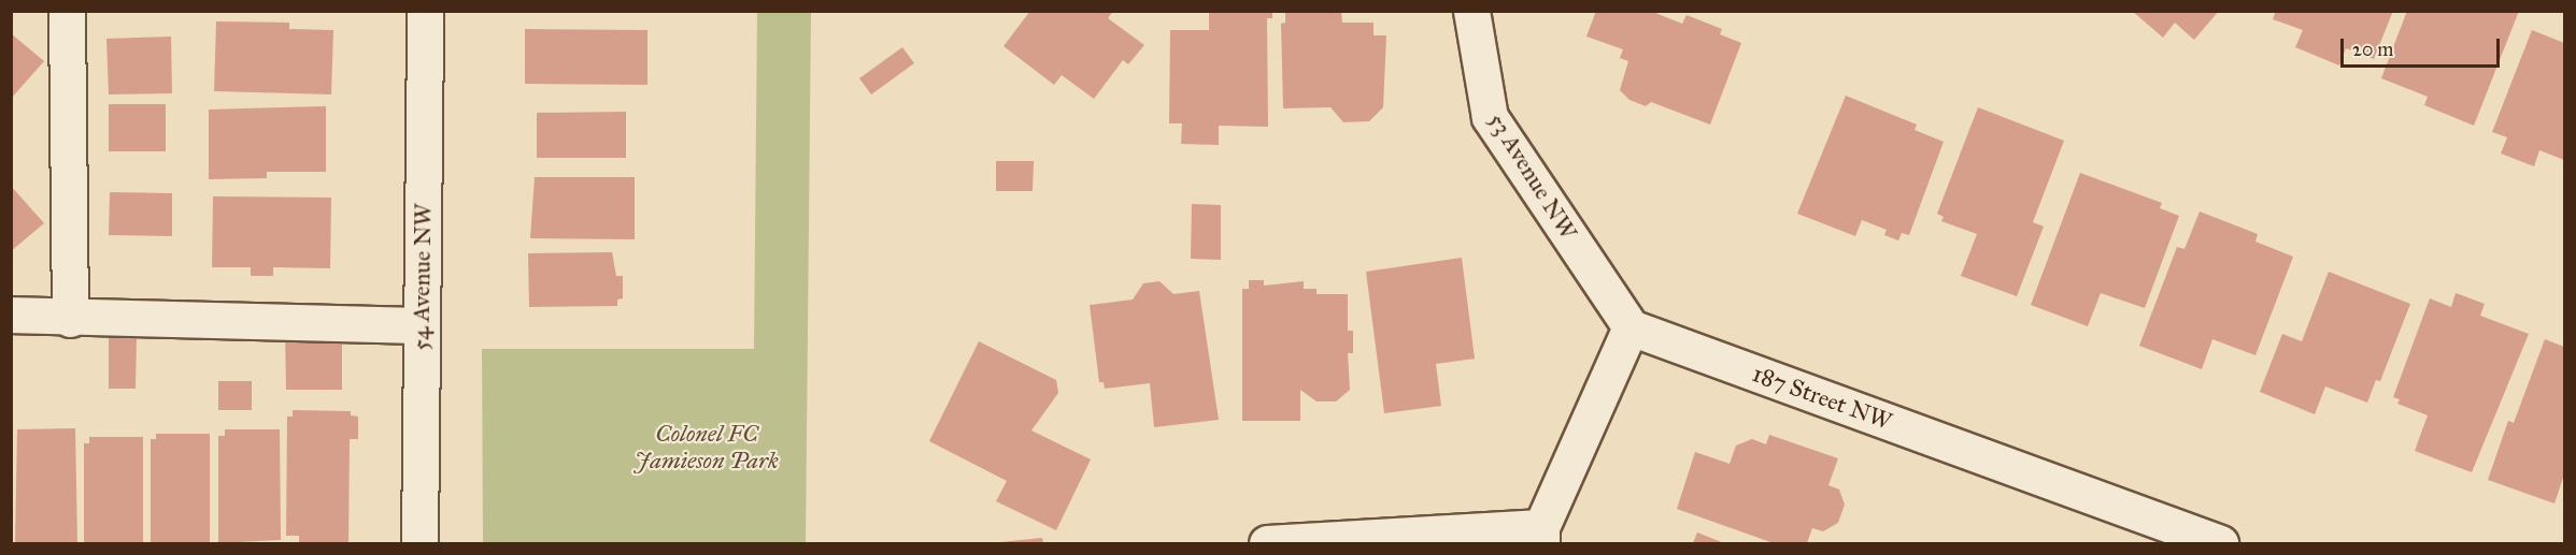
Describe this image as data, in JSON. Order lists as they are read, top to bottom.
{
  "streets": {
    "street": ["53 Avenue NW", "54 Avenue NW", "187 Street NW"]
  },
  "crossings": [
    ["53 Avenue NW", "187 Street NW"]
  ],
  "parks": ["Colonel FC Jamieson Park"],
  "scale_bar": "20 m"
}
